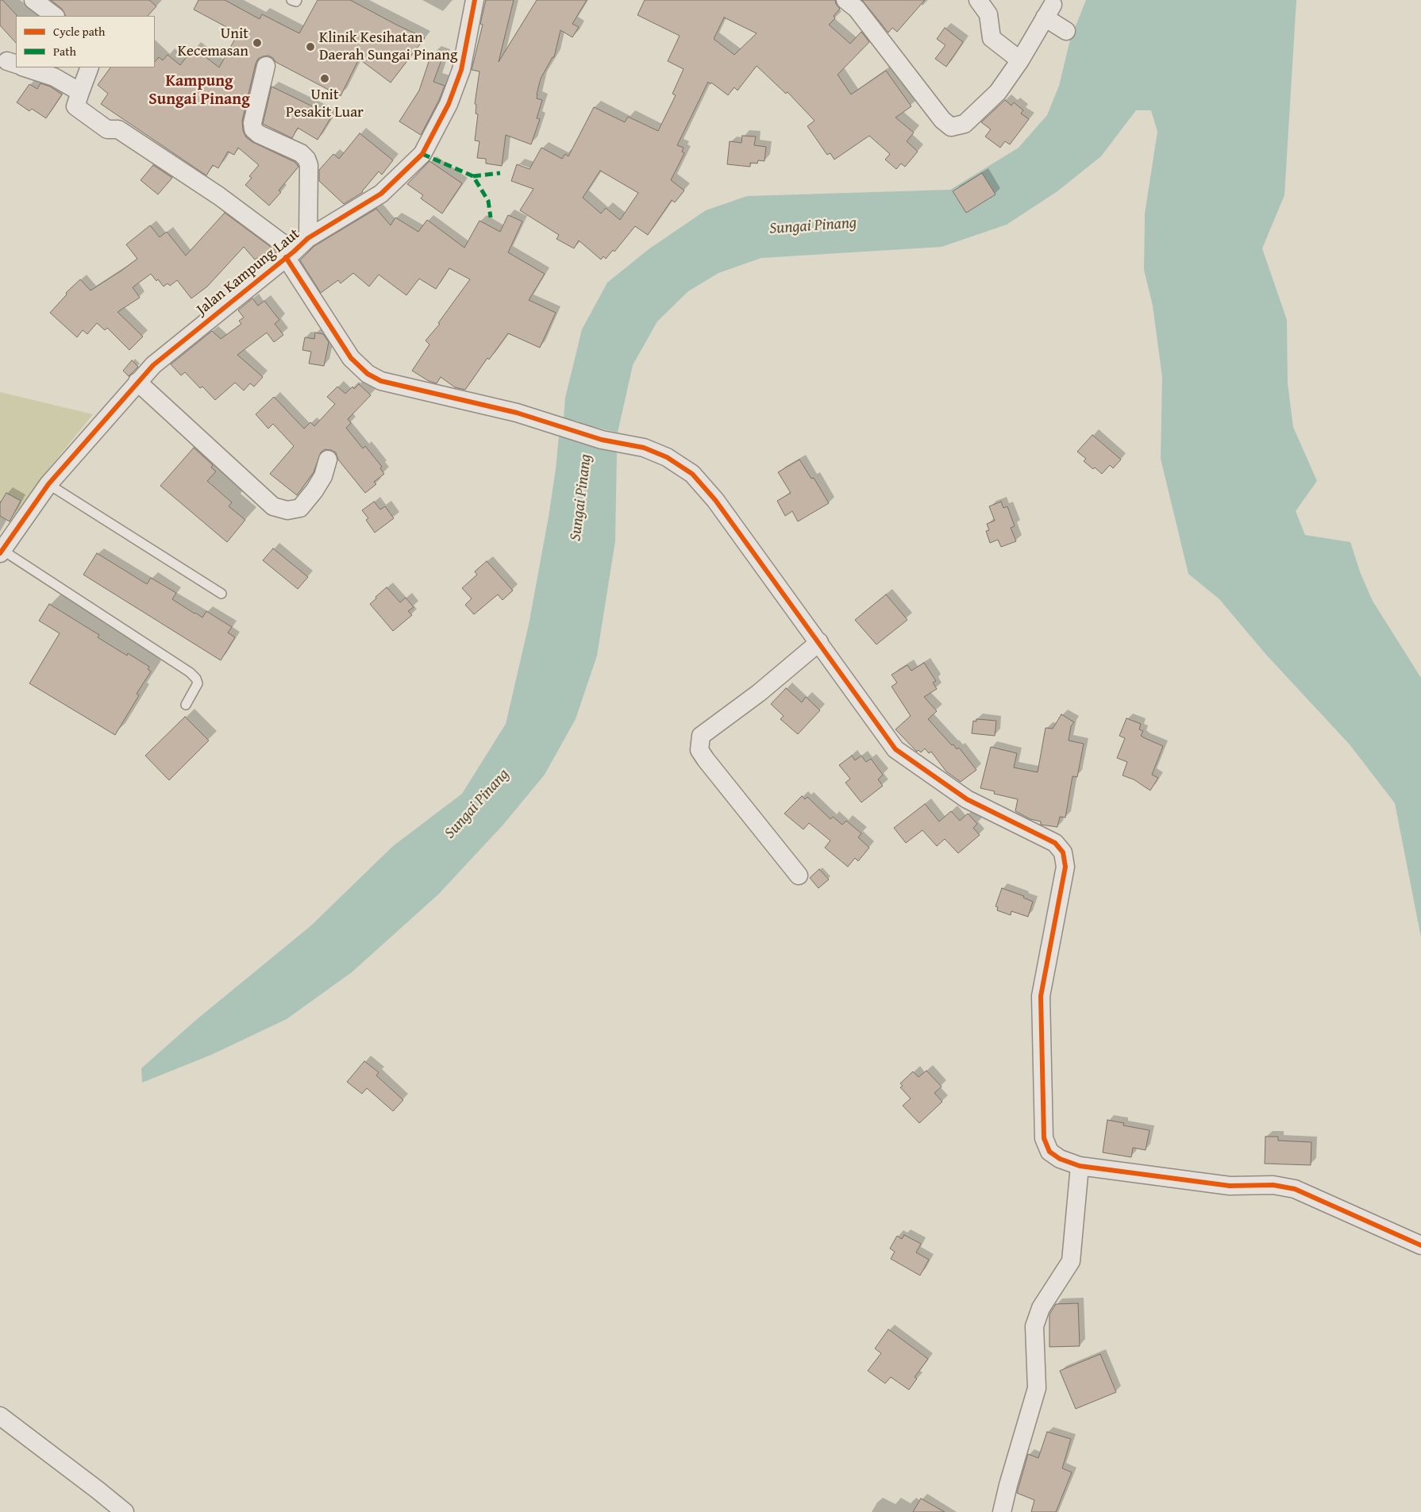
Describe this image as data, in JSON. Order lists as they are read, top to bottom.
{
  "streets": {
    "street": ["Jalan Kampung Laut"]
  },
  "districts": ["Kampung Sungai Pinang"],
  "water": ["Sungai Pinang"],
  "places": ["Unit Kecemasan", "Klinik Kesihatan Daerah Sungai Pinang", "Unit Pesakit Luar"],
  "legend": ["Cycle path", "Path"]
}
